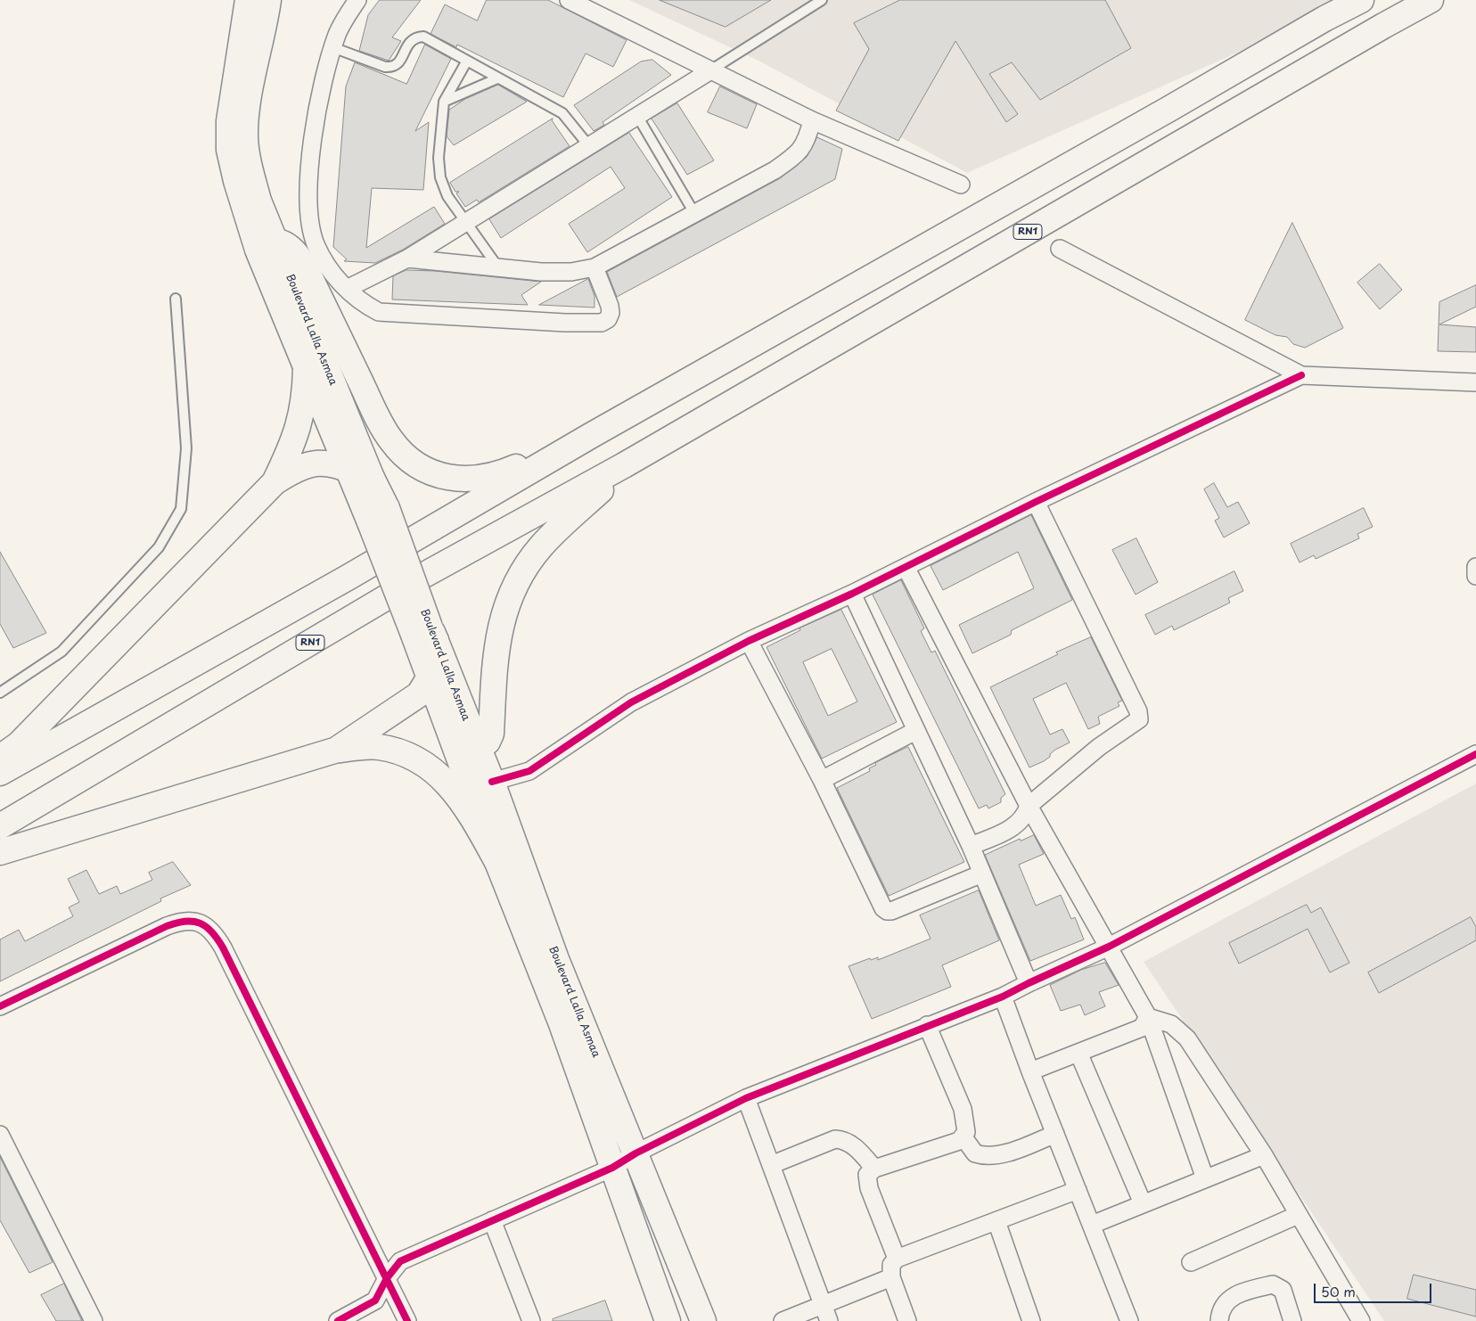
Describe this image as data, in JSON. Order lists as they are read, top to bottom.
{
  "streets": {
    "main road": ["RN1", "Boulevard Lalla Asmaa"]
  },
  "scale_bar": "50 m"
}
